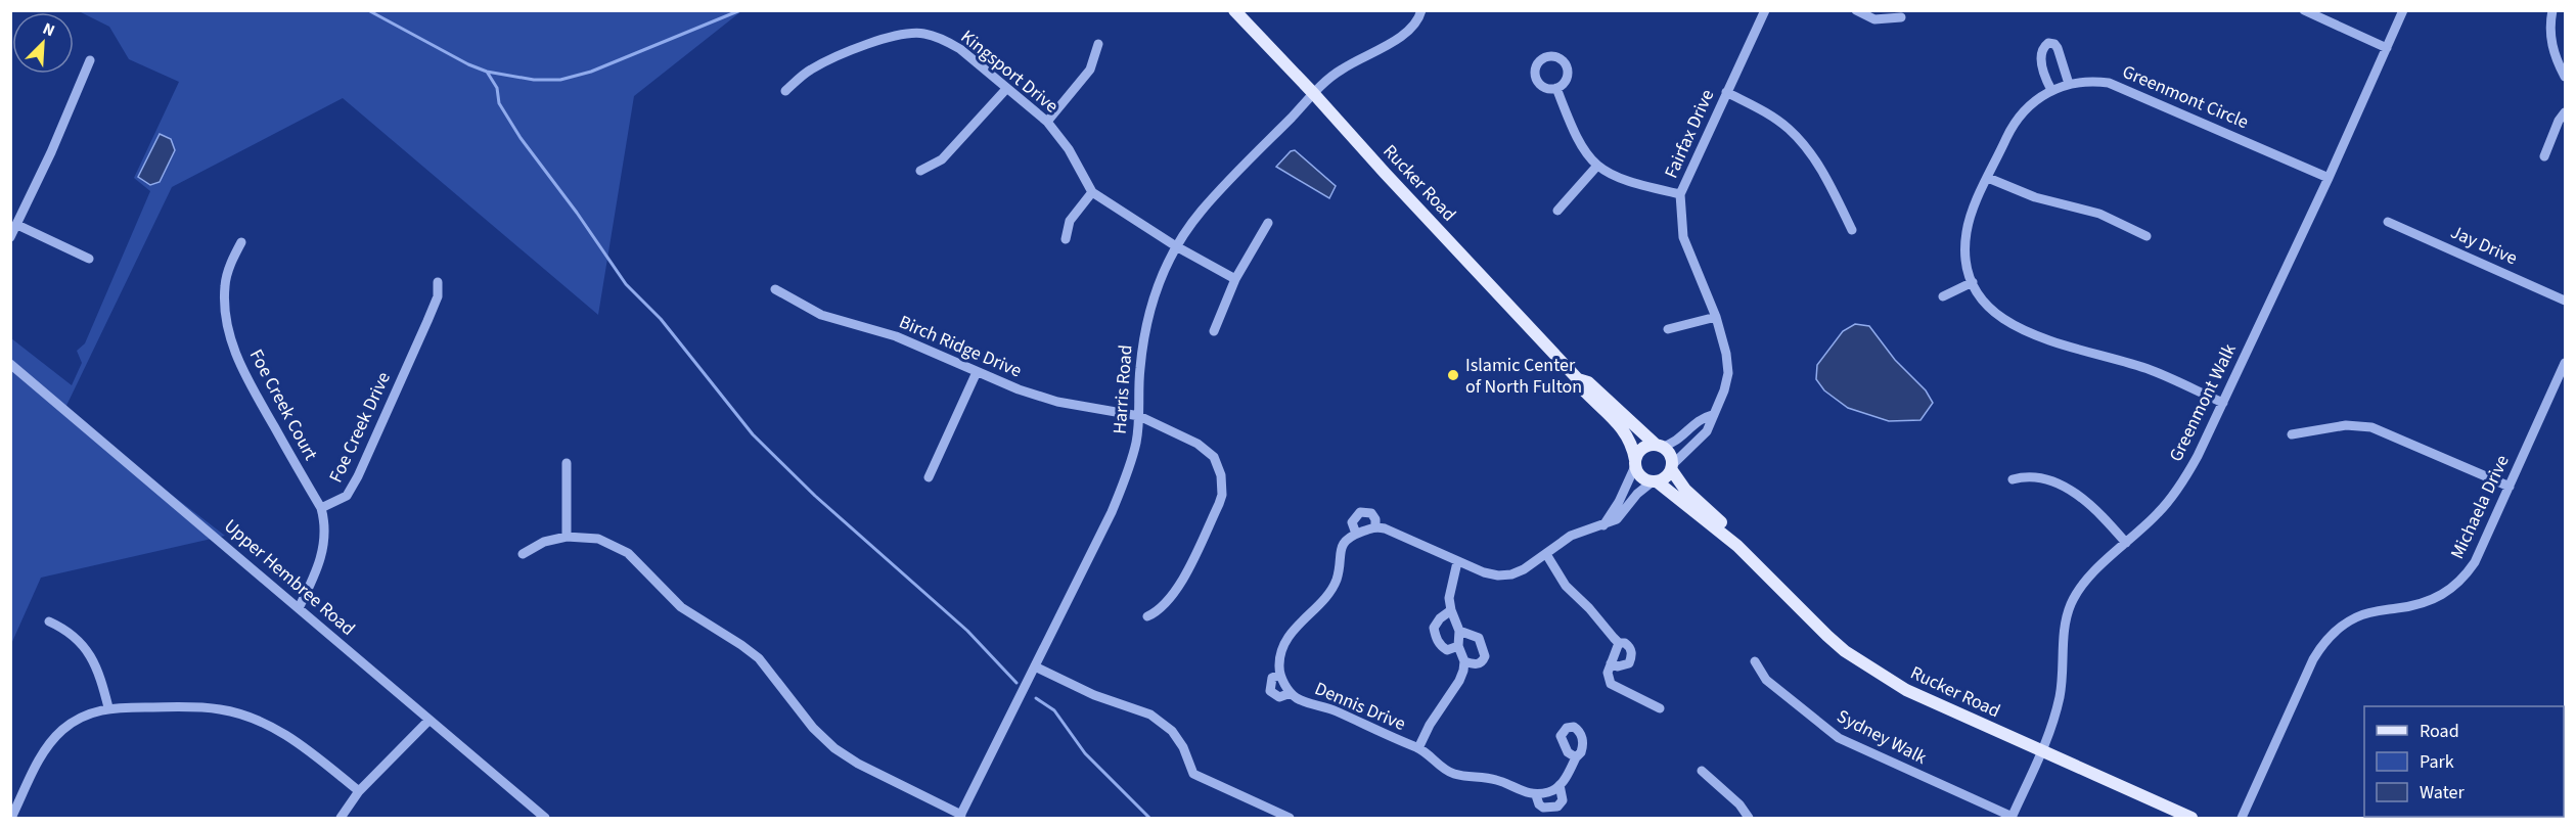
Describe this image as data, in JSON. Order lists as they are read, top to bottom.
{
  "streets": {
    "main road": ["Rucker Road"],
    "street": [
      "Kingsport Drive",
      "Greenmont Circle",
      "Fairfax Drive",
      "Jay Drive",
      "Birch Ridge Drive",
      "Harris Road",
      "Greenmont Walk",
      "Foe Creek Court",
      "Foe Creek Drive",
      "Michaela Drive",
      "Upper Hembree Road",
      "Dennis Drive",
      "Sydney Walk"
    ]
  },
  "crossings": [
    ["Kingsport Drive", "Harris Road"],
    ["Greenmont Circle", "Greenmont Walk"],
    ["Fairfax Drive", "Rucker Road"],
    ["Rucker Road", "Harris Road"],
    ["Rucker Road", "Greenmont Walk"],
    ["Birch Ridge Drive", "Harris Road"],
    ["Greenmont Walk", "Sydney Walk"],
    ["Foe Creek Court", "Foe Creek Drive"]
  ],
  "places": ["Islamic Center of North Fulton"],
  "legend": ["Road", "Park", "Water"],
  "north": "top right"
}
